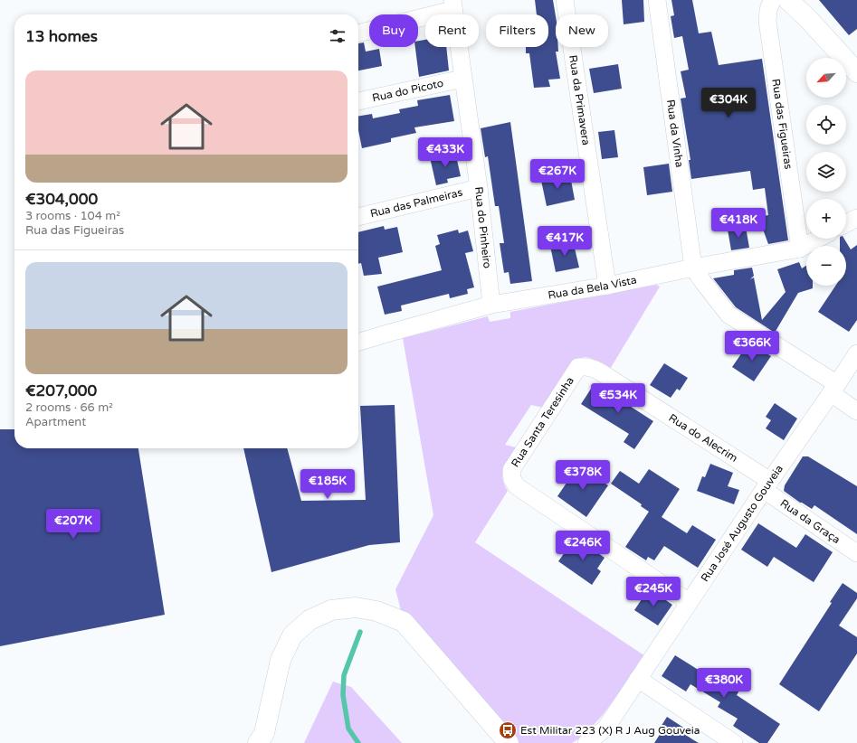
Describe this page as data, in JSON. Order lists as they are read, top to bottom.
{
  "streets": {
    "street": [
      "Rua do Picoto",
      "Rua da Primavera",
      "Rua das Figueiras",
      "Rua da Vinha",
      "Rua das Palmeiras",
      "Rua do Pinheiro",
      "Rua da Bela Vista",
      "Rua Santa Teresinha",
      "Rua do Alecrim",
      "Rua da Graça",
      "Rua José Augusto Gouveia"
    ]
  },
  "crossings": [
    ["Rua do Picoto", "Rua do Pinheiro"],
    ["Rua da Primavera", "Rua da Bela Vista"],
    ["Rua das Figueiras", "Rua da Bela Vista"],
    ["Rua da Vinha", "Rua da Bela Vista"],
    ["Rua das Palmeiras", "Rua do Pinheiro"],
    ["Rua do Pinheiro", "Rua da Bela Vista"],
    ["Rua Santa Teresinha", "Rua do Alecrim"],
    ["Rua Santa Teresinha", "Rua José Augusto Gouveia"],
    ["Rua do Alecrim", "Rua da Graça"],
    ["Rua do Alecrim", "Rua José Augusto Gouveia"],
    ["Rua da Graça", "Rua José Augusto Gouveia"]
  ],
  "places": {
    "bus stop": ["Est Militar 223 (X) R J Aug Gouveia"]
  },
  "north": "bottom left",
  "page": {
    "chip": [
      "Buy",
      "Rent",
      "Filters",
      "New"
    ],
    "heading": "13 homes",
    "map_buttons": ["+", "−"],
    "list": [
      {
        "name": "€304,000",
        "note": "3 rooms · 104 m² · Rua das Figueiras"
      },
      {
        "name": "€207,000",
        "note": "2 rooms · 66 m² · Apartment"
      }
    ],
    "price": [
      "€304K",
      "€433K",
      "€267K",
      "€418K",
      "€417K",
      "€366K",
      "€534K",
      "€378K",
      "€185K",
      "€207K",
      "€246K",
      "€245K",
      "€380K"
    ]
  }
}
